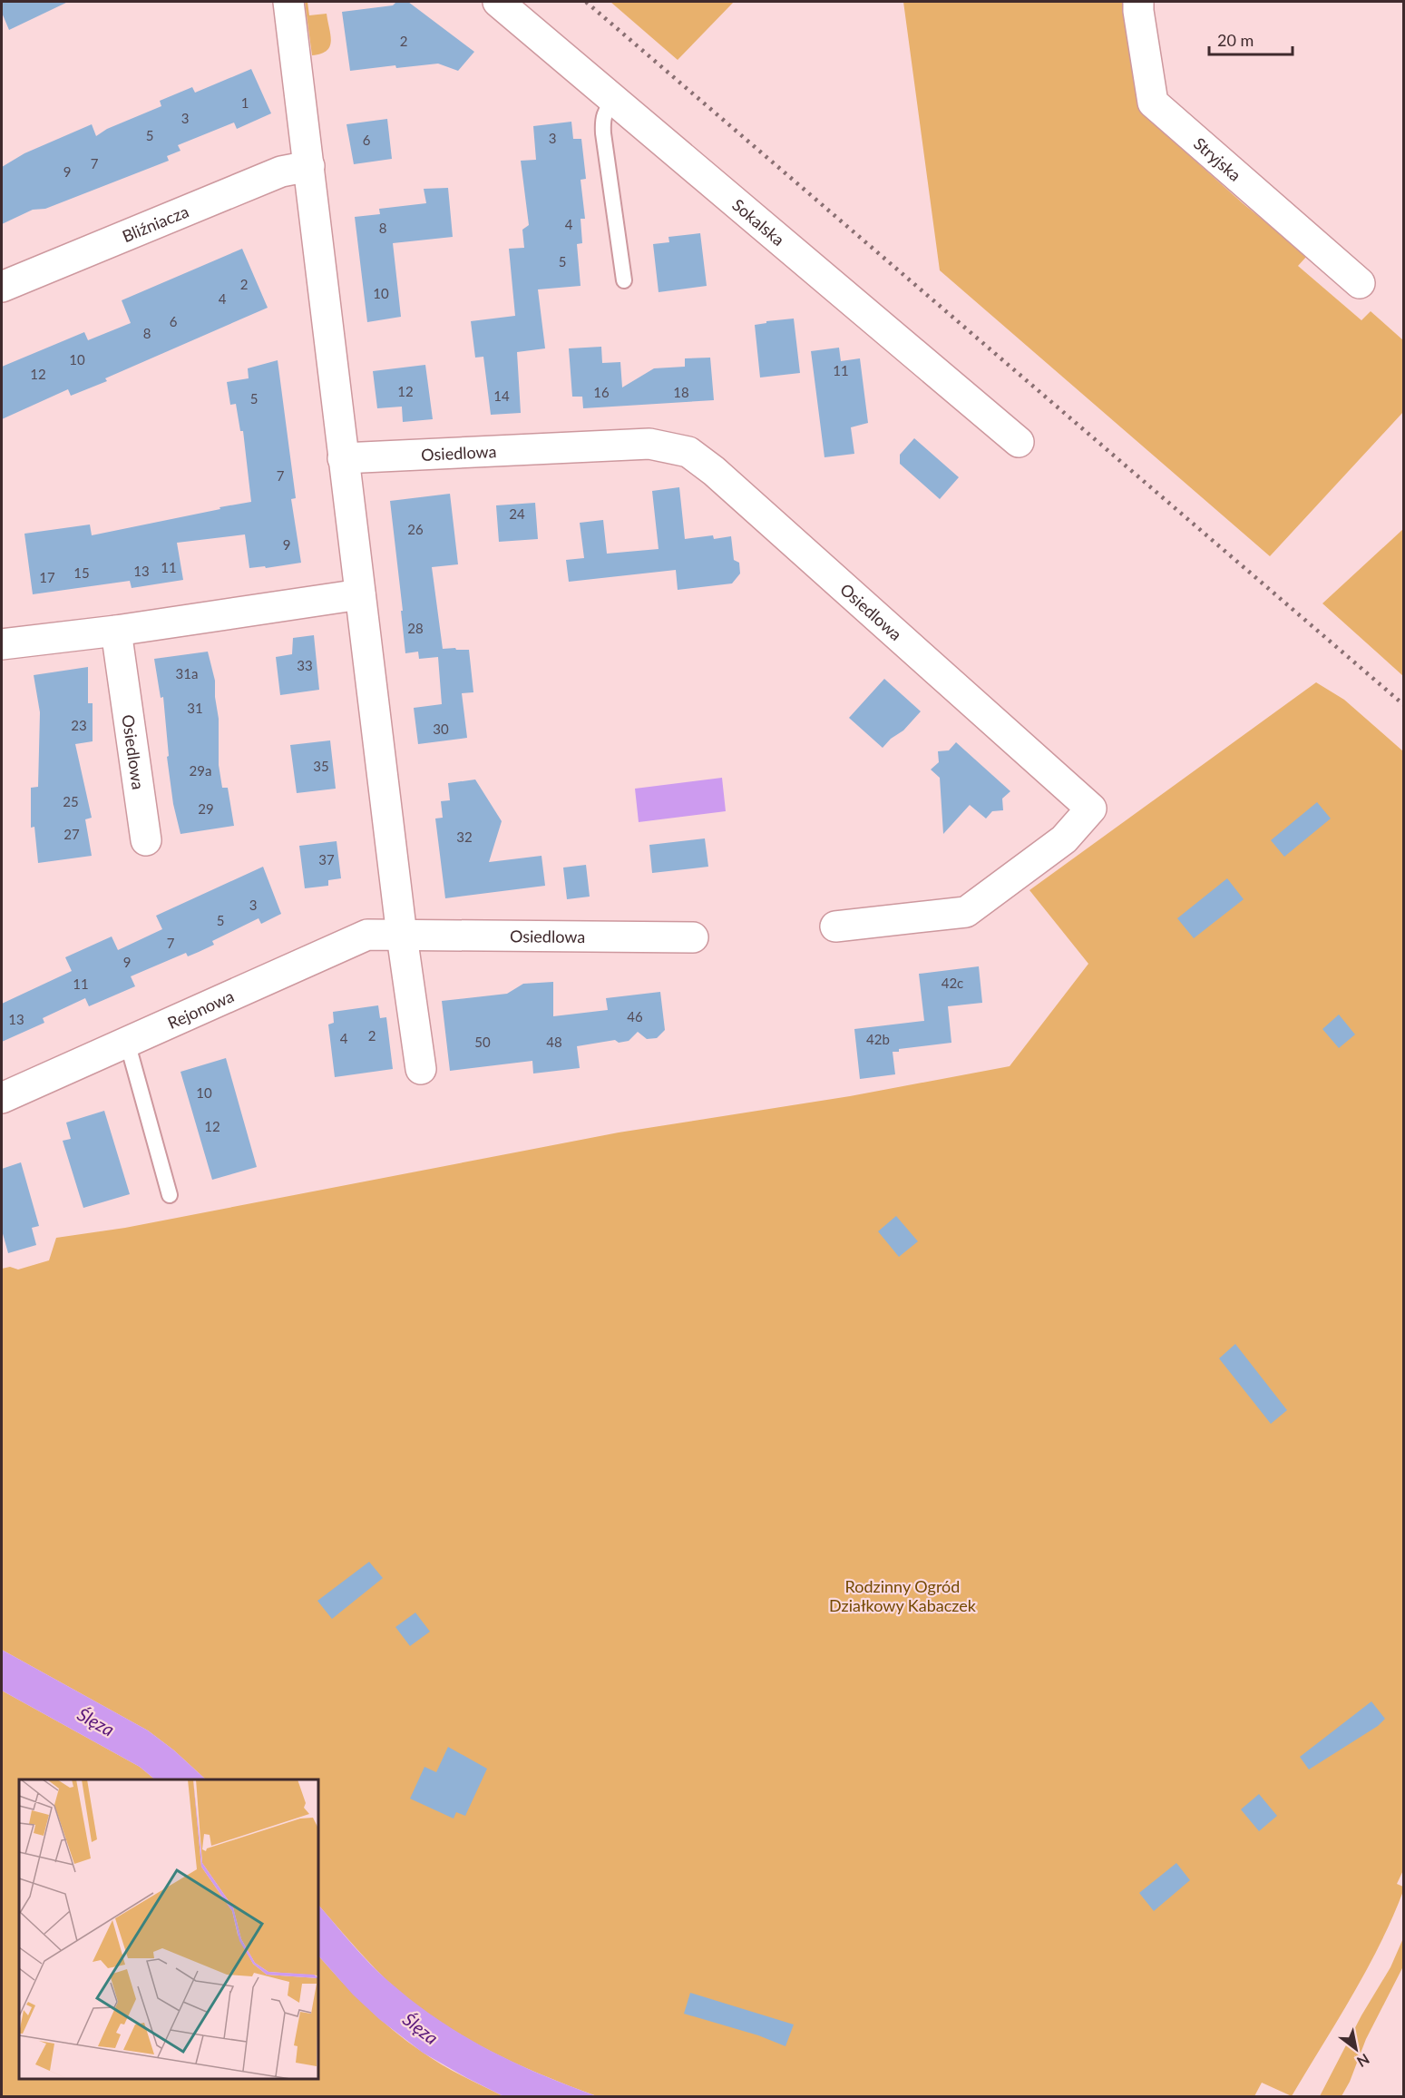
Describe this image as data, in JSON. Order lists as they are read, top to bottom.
{
  "streets": {
    "street": [
      "Stryjska",
      "Sokalska",
      "Bliźniacza",
      "Osiedlowa",
      "Rejonowa"
    ]
  },
  "crossings": [
    ["Osiedlowa", "Rejonowa"]
  ],
  "water": ["Ślęza"],
  "parks": ["Rodzinny Ogród Działkowy Kabaczek"],
  "house_numbers": [
    "2",
    "1",
    "3",
    "5",
    "3",
    "6",
    "7",
    "9",
    "4",
    "8",
    "5",
    "2",
    "10",
    "4",
    "6",
    "8",
    "10",
    "11",
    "12",
    "12",
    "16",
    "18",
    "14",
    "5",
    "7",
    "24",
    "26",
    "9",
    "11",
    "13",
    "15",
    "17",
    "28",
    "33",
    "31a",
    "31",
    "23",
    "30",
    "35",
    "29a",
    "25",
    "29",
    "27",
    "32",
    "37",
    "3",
    "5",
    "7",
    "9",
    "42c",
    "11",
    "46",
    "13",
    "2",
    "4",
    "42b",
    "50",
    "48",
    "10",
    "12"
  ],
  "scale_bar": "20 m",
  "north": "bottom right"
}
